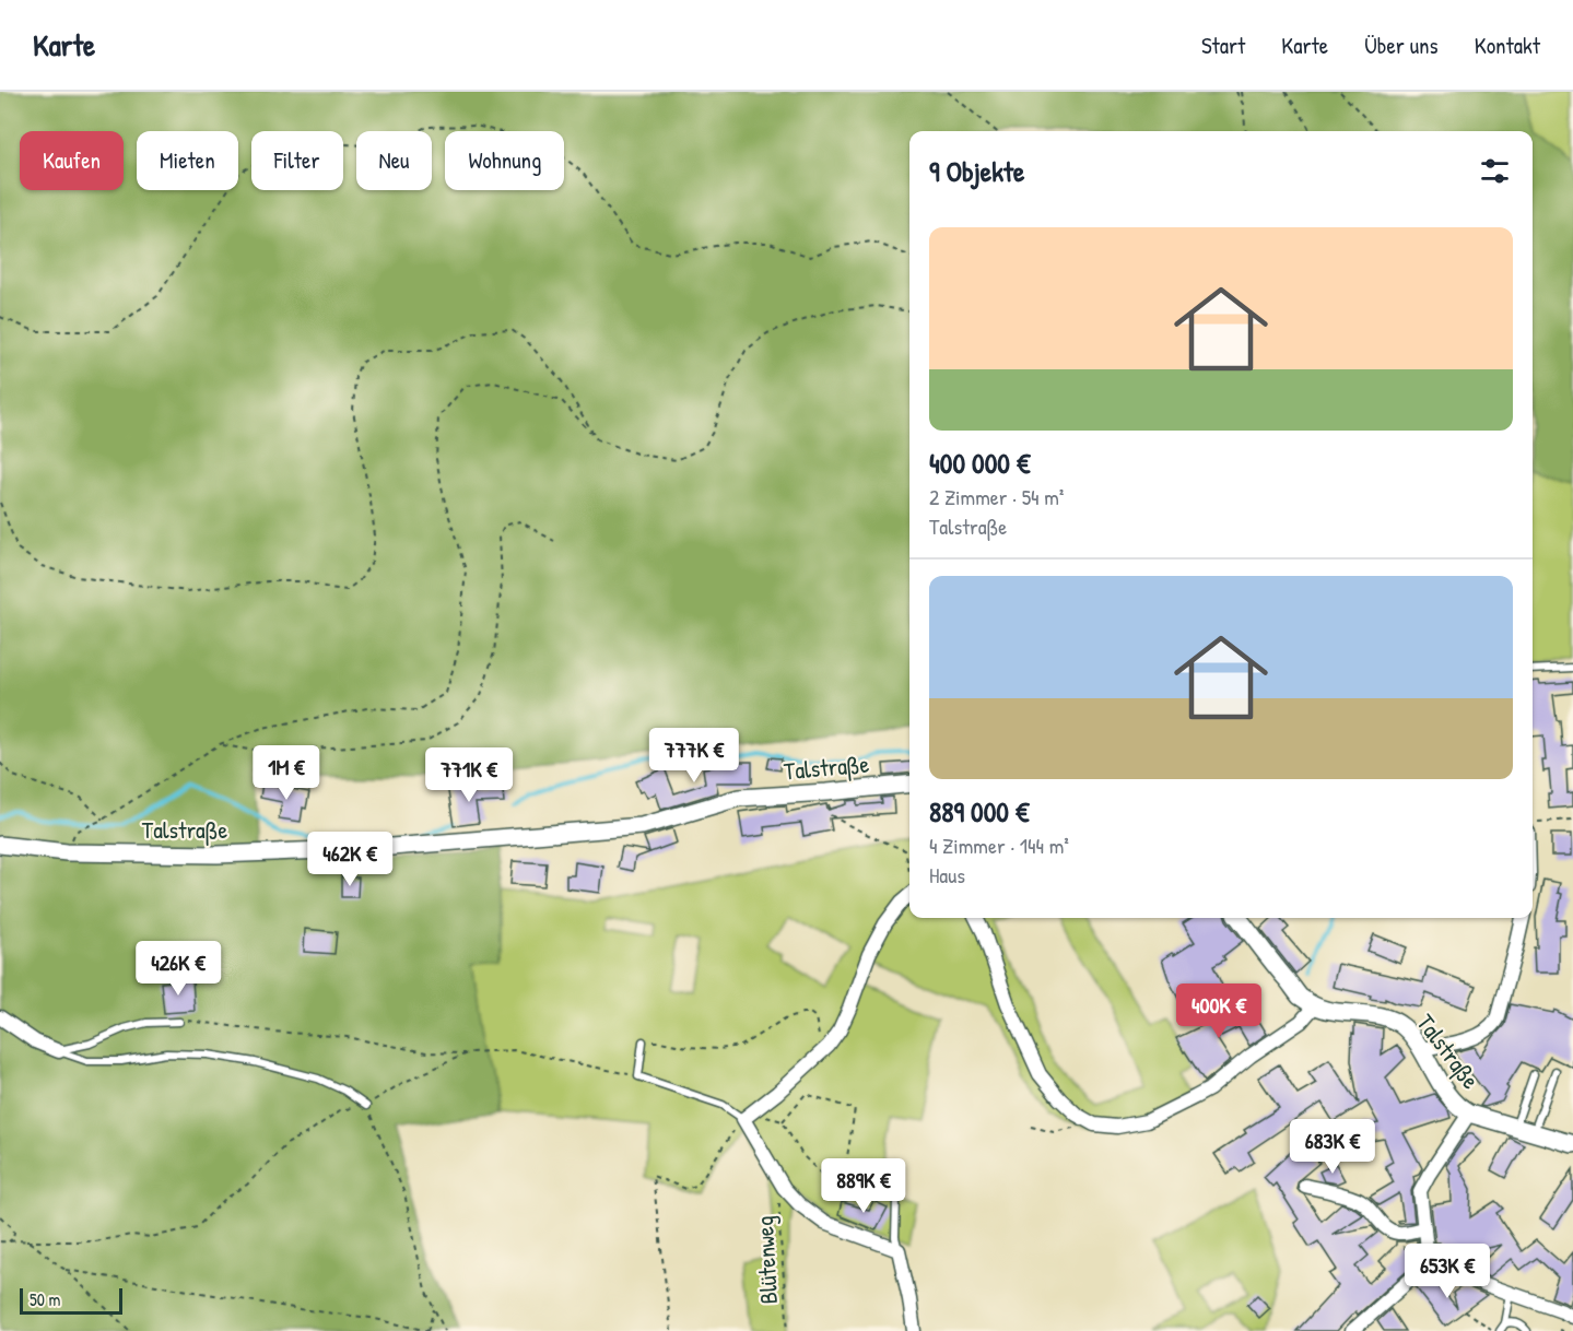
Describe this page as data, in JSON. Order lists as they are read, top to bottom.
{
  "streets": {
    "street": ["Talstraße"],
    "path": ["Blütenweg"]
  },
  "scale_bar": "50 m",
  "page": {
    "header": "Karte",
    "nav": [
      "Start",
      "Karte",
      "Über uns",
      "Kontakt"
    ],
    "chip": [
      "Kaufen",
      "Mieten",
      "Filter",
      "Neu",
      "Wohnung"
    ],
    "heading": "9 Objekte",
    "list": [
      {
        "name": "400 000 €",
        "note": "2 Zimmer · 54 m² · Talstraße"
      },
      {
        "name": "889 000 €",
        "note": "4 Zimmer · 144 m² · Haus"
      }
    ],
    "price": [
      "777K €",
      "1M €",
      "771K €",
      "462K €",
      "426K €",
      "400K €",
      "683K €",
      "889K €",
      "653K €"
    ],
    "scale": "50 m"
  }
}
